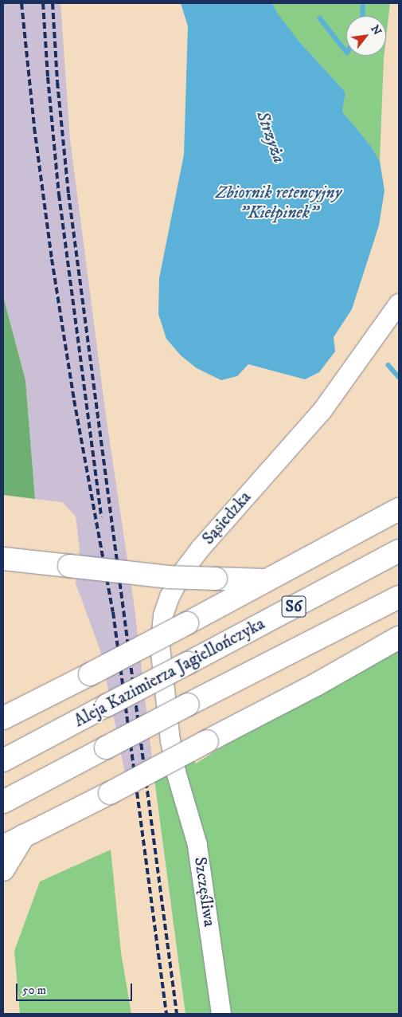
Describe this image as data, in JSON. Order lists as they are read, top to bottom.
{
  "streets": {
    "highway": ["S6", "Aleja Kazimierza Jagiellończyka"],
    "street": ["Sąsiedzka", "Szczęśliwa"]
  },
  "crossings": [
    ["Sąsiedzka", "Szczęśliwa"]
  ],
  "water": ["Strzyża", "Zbiornik retencyjny \"Kiełpinek\""],
  "scale_bar": "50 m",
  "north": "top right"
}
